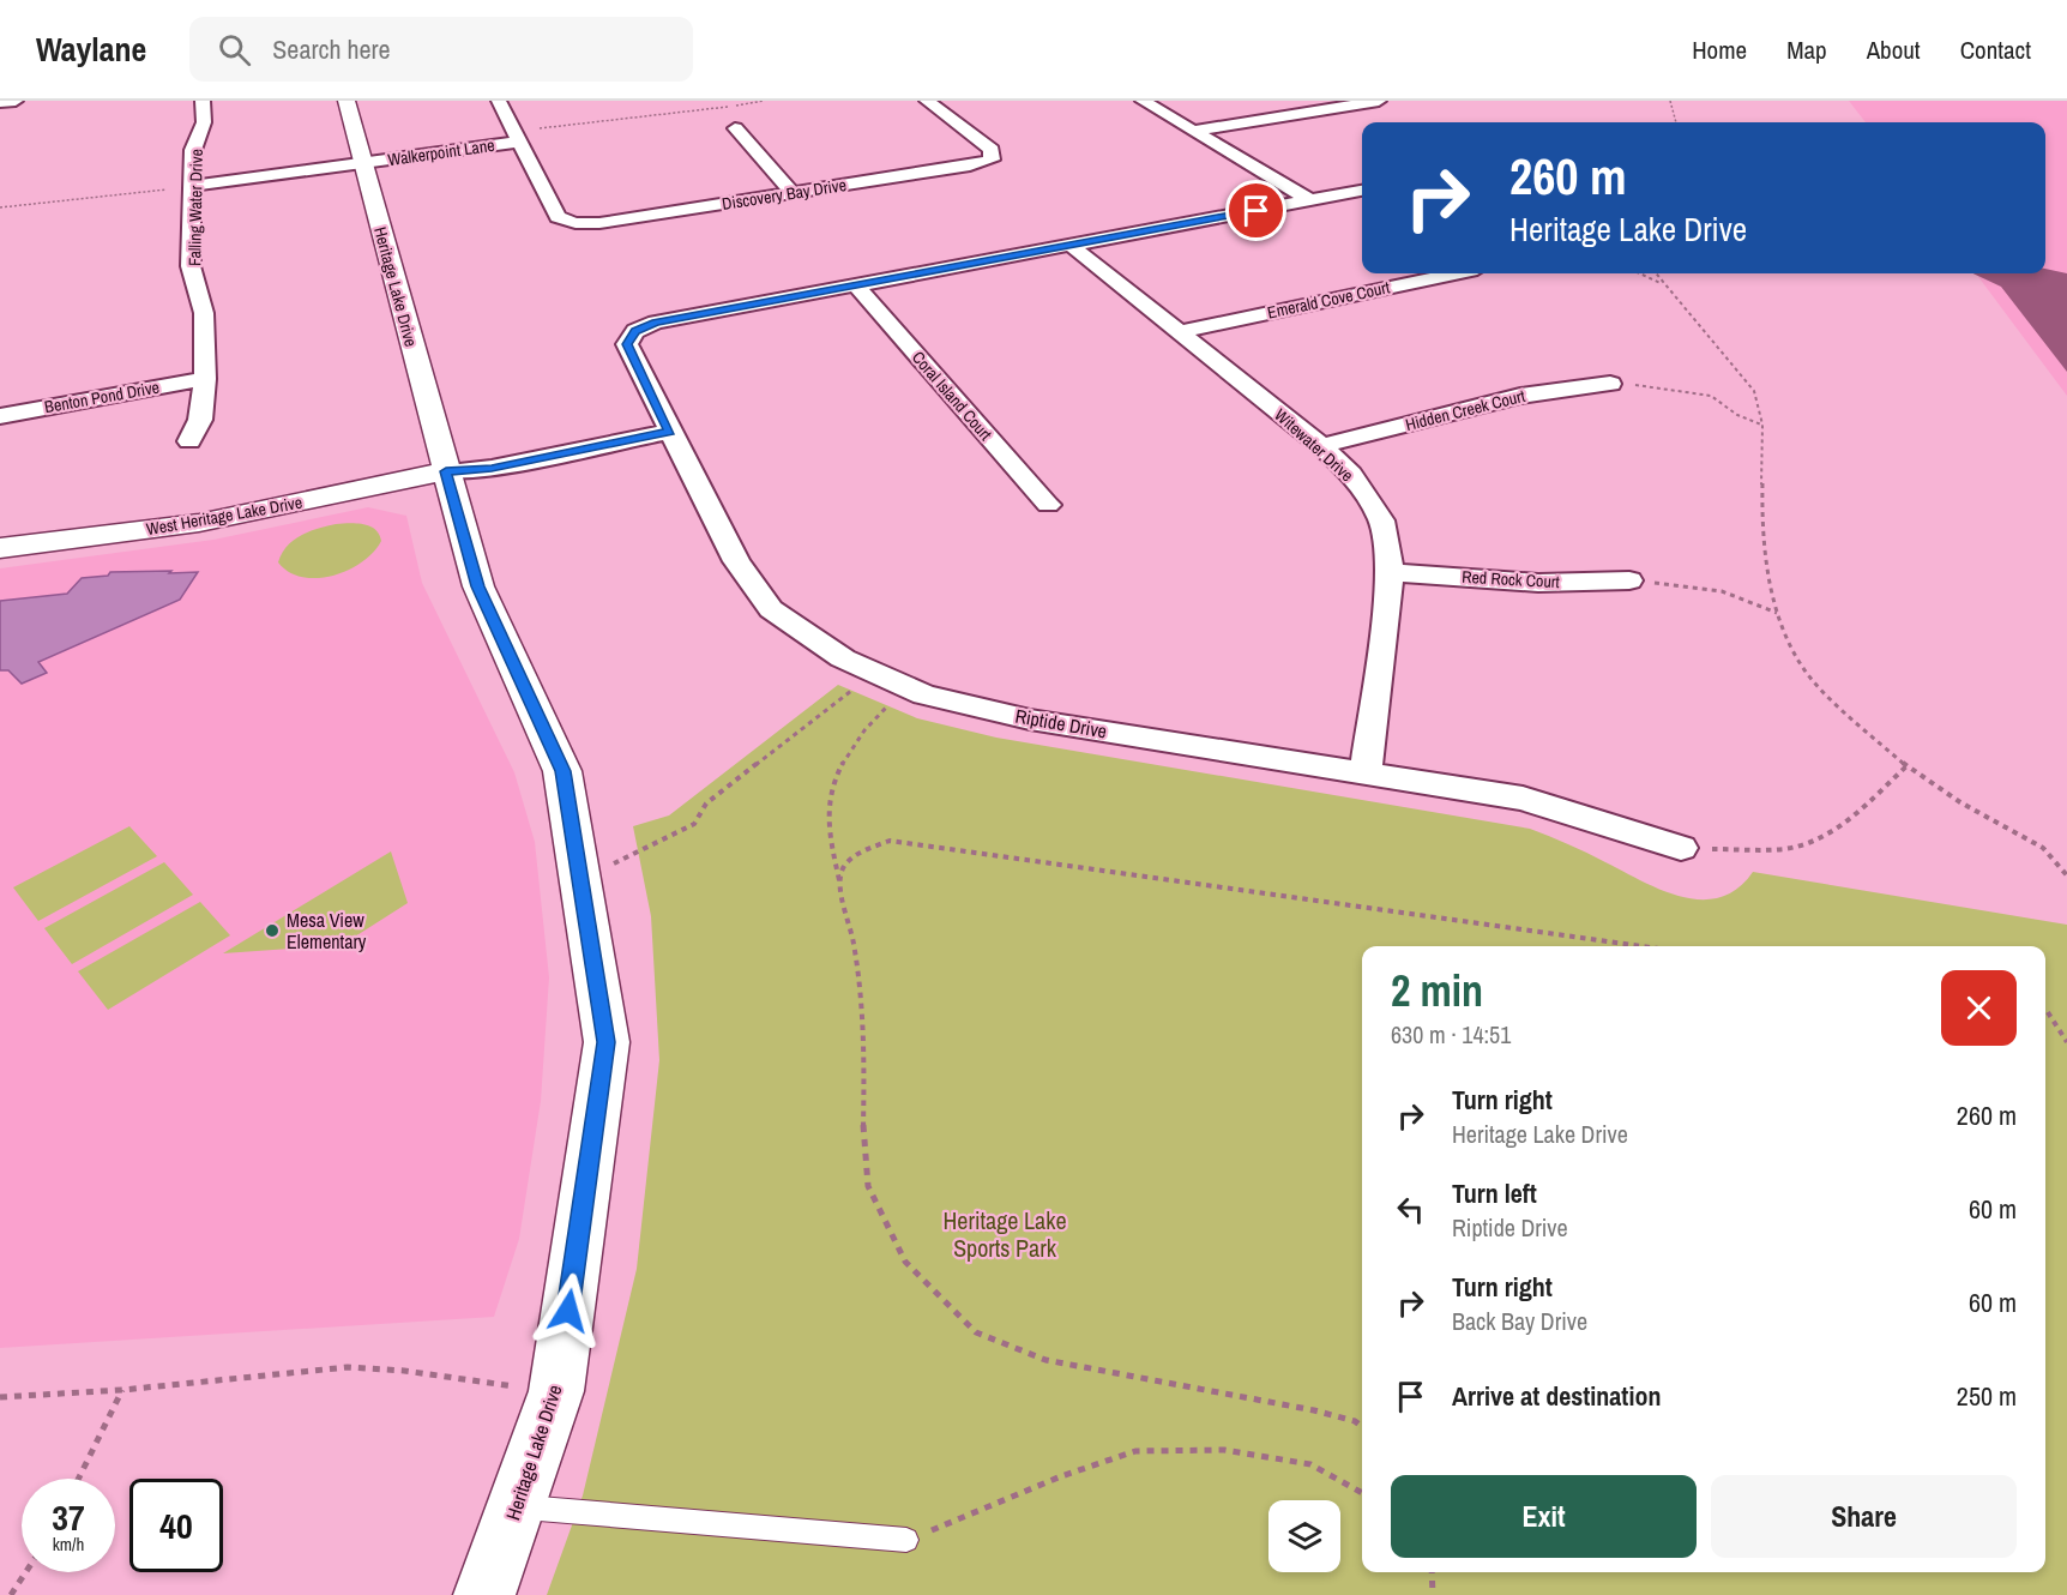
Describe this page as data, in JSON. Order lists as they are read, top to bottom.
{
  "streets": {
    "street": [
      "Walkerpoint Lane",
      "Discovery Bay Drive",
      "Falling Water Drive",
      "Heritage Lake Drive",
      "Emerald Cove Court",
      "Coral Island Court",
      "Benton Pond Drive",
      "Hidden Creek Court",
      "Witewater Drive",
      "West Heritage Lake Drive",
      "Red Rock Court",
      "Riptide Drive"
    ]
  },
  "crossings": [
    ["Walkerpoint Lane", "Discovery Bay Drive"],
    ["Walkerpoint Lane", "Falling Water Drive"],
    ["Walkerpoint Lane", "Heritage Lake Drive"],
    ["Falling Water Drive", "Benton Pond Drive"],
    ["Heritage Lake Drive", "West Heritage Lake Drive"],
    ["Emerald Cove Court", "Witewater Drive"],
    ["Coral Island Court", "Riptide Drive"],
    ["Hidden Creek Court", "Witewater Drive"],
    ["Witewater Drive", "Red Rock Court"],
    ["Witewater Drive", "Riptide Drive"]
  ],
  "parks": ["Heritage Lake Sports Park"],
  "places": ["Mesa View Elementary"],
  "page": {
    "header": "Waylane",
    "search": "Search here",
    "nav": [
      "Home",
      "Map",
      "About",
      "Contact"
    ],
    "turn": ["260 m", "Heritage Lake Drive"],
    "heading": ["2 min", "630 m · 14:51"],
    "list": [
      {
        "name": "Turn right",
        "note": "Heritage Lake Drive",
        "value": "260 m"
      },
      {
        "name": "Turn left",
        "note": "Riptide Drive",
        "value": "60 m"
      },
      {
        "name": "Turn right",
        "note": "Back Bay Drive",
        "value": "60 m"
      },
      {
        "name": "Arrive at destination",
        "value": "250 m"
      }
    ],
    "buttons": ["Exit", "Share"],
    "speed": "37 km/h",
    "limit": "40"
  }
}
